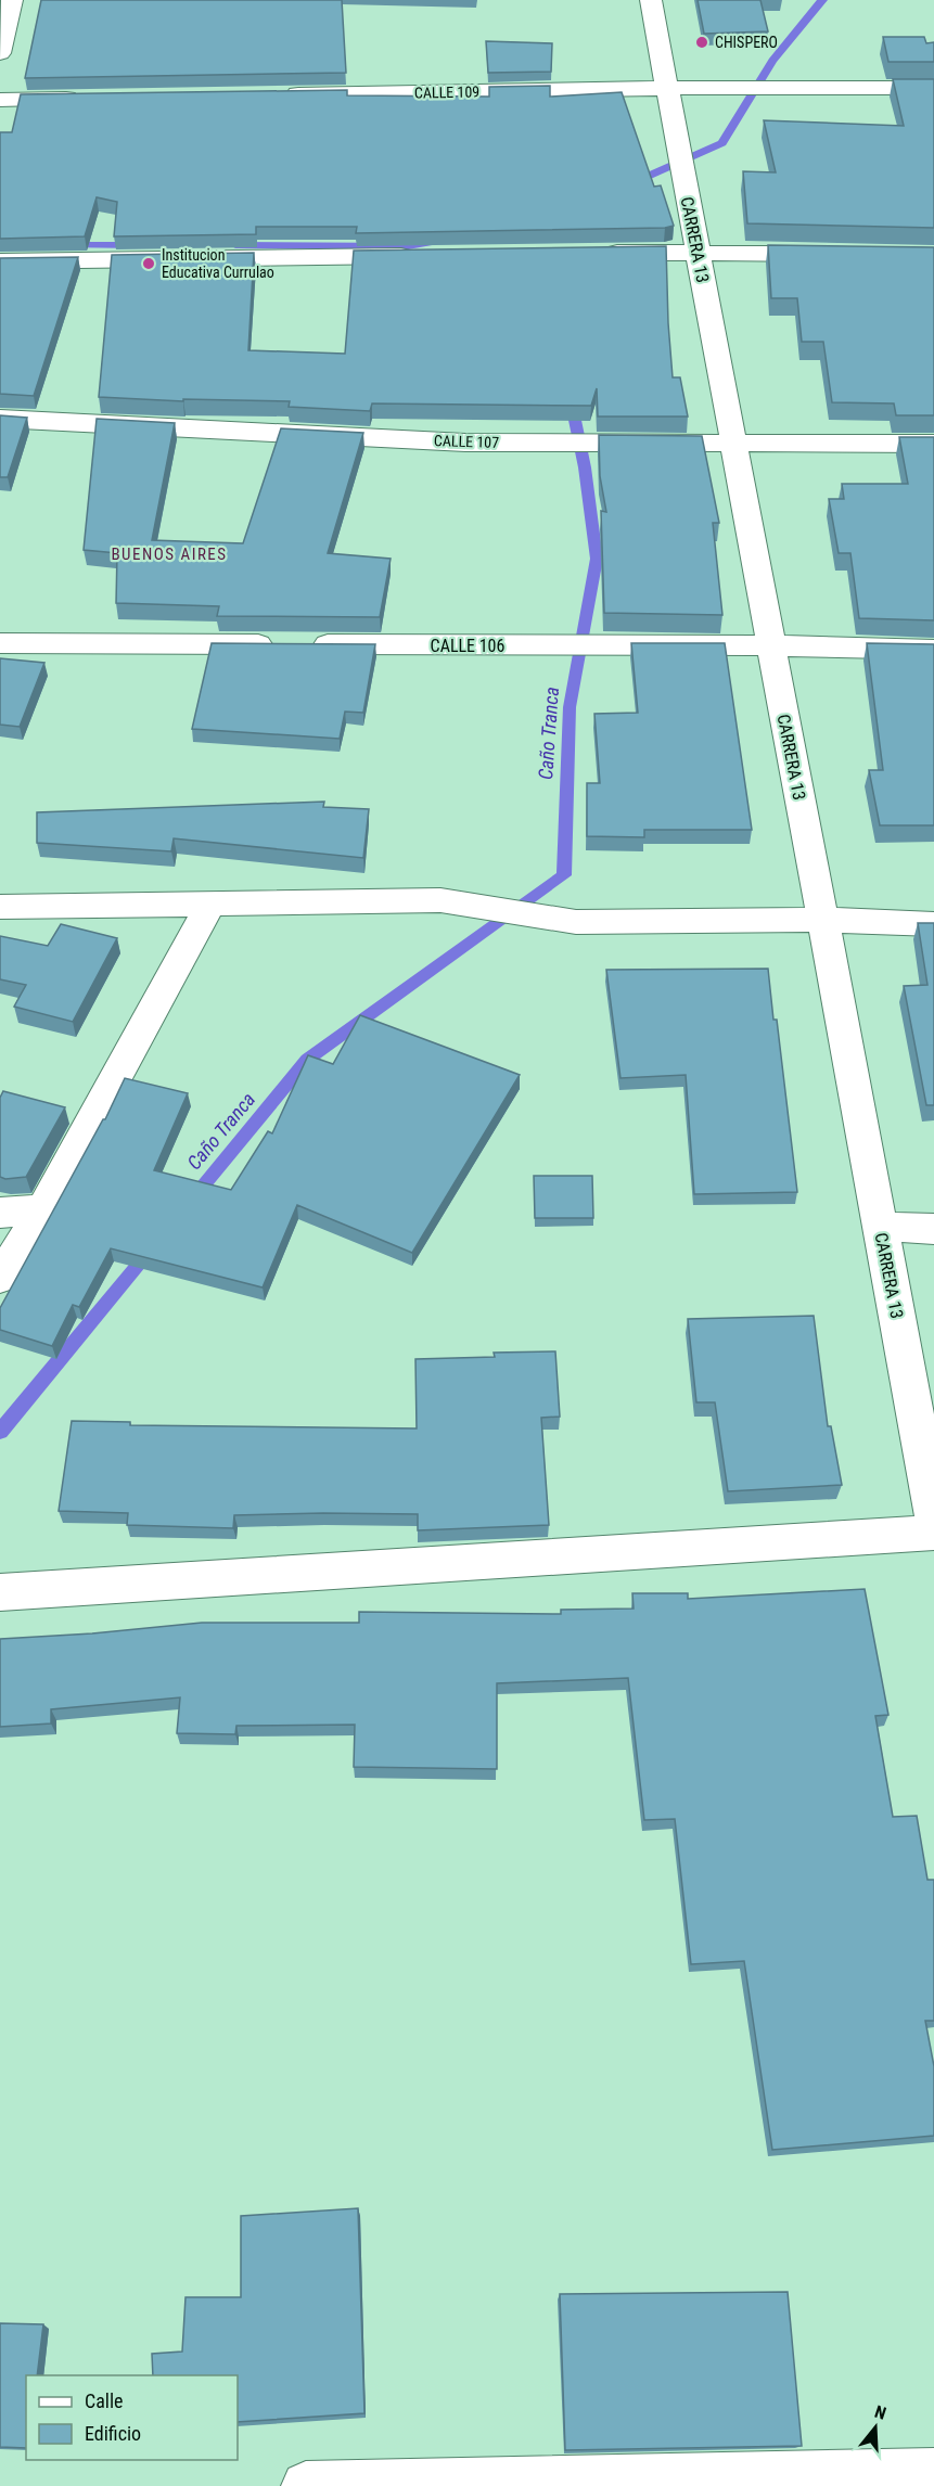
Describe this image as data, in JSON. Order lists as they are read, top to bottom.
{
  "streets": {
    "street": [
      "CALLE 109",
      "CARRERA 13",
      "CALLE 107",
      "CALLE 106"
    ]
  },
  "crossings": [
    ["CALLE 109", "CARRERA 13"],
    ["CARRERA 13", "CALLE 107"],
    ["CARRERA 13", "CALLE 106"]
  ],
  "districts": ["BUENOS AIRES"],
  "water": ["Caño Tranca"],
  "places": ["CHISPERO", "Institucion Educativa Currulao"],
  "legend": ["Calle", "Edificio"],
  "north": "top"
}
